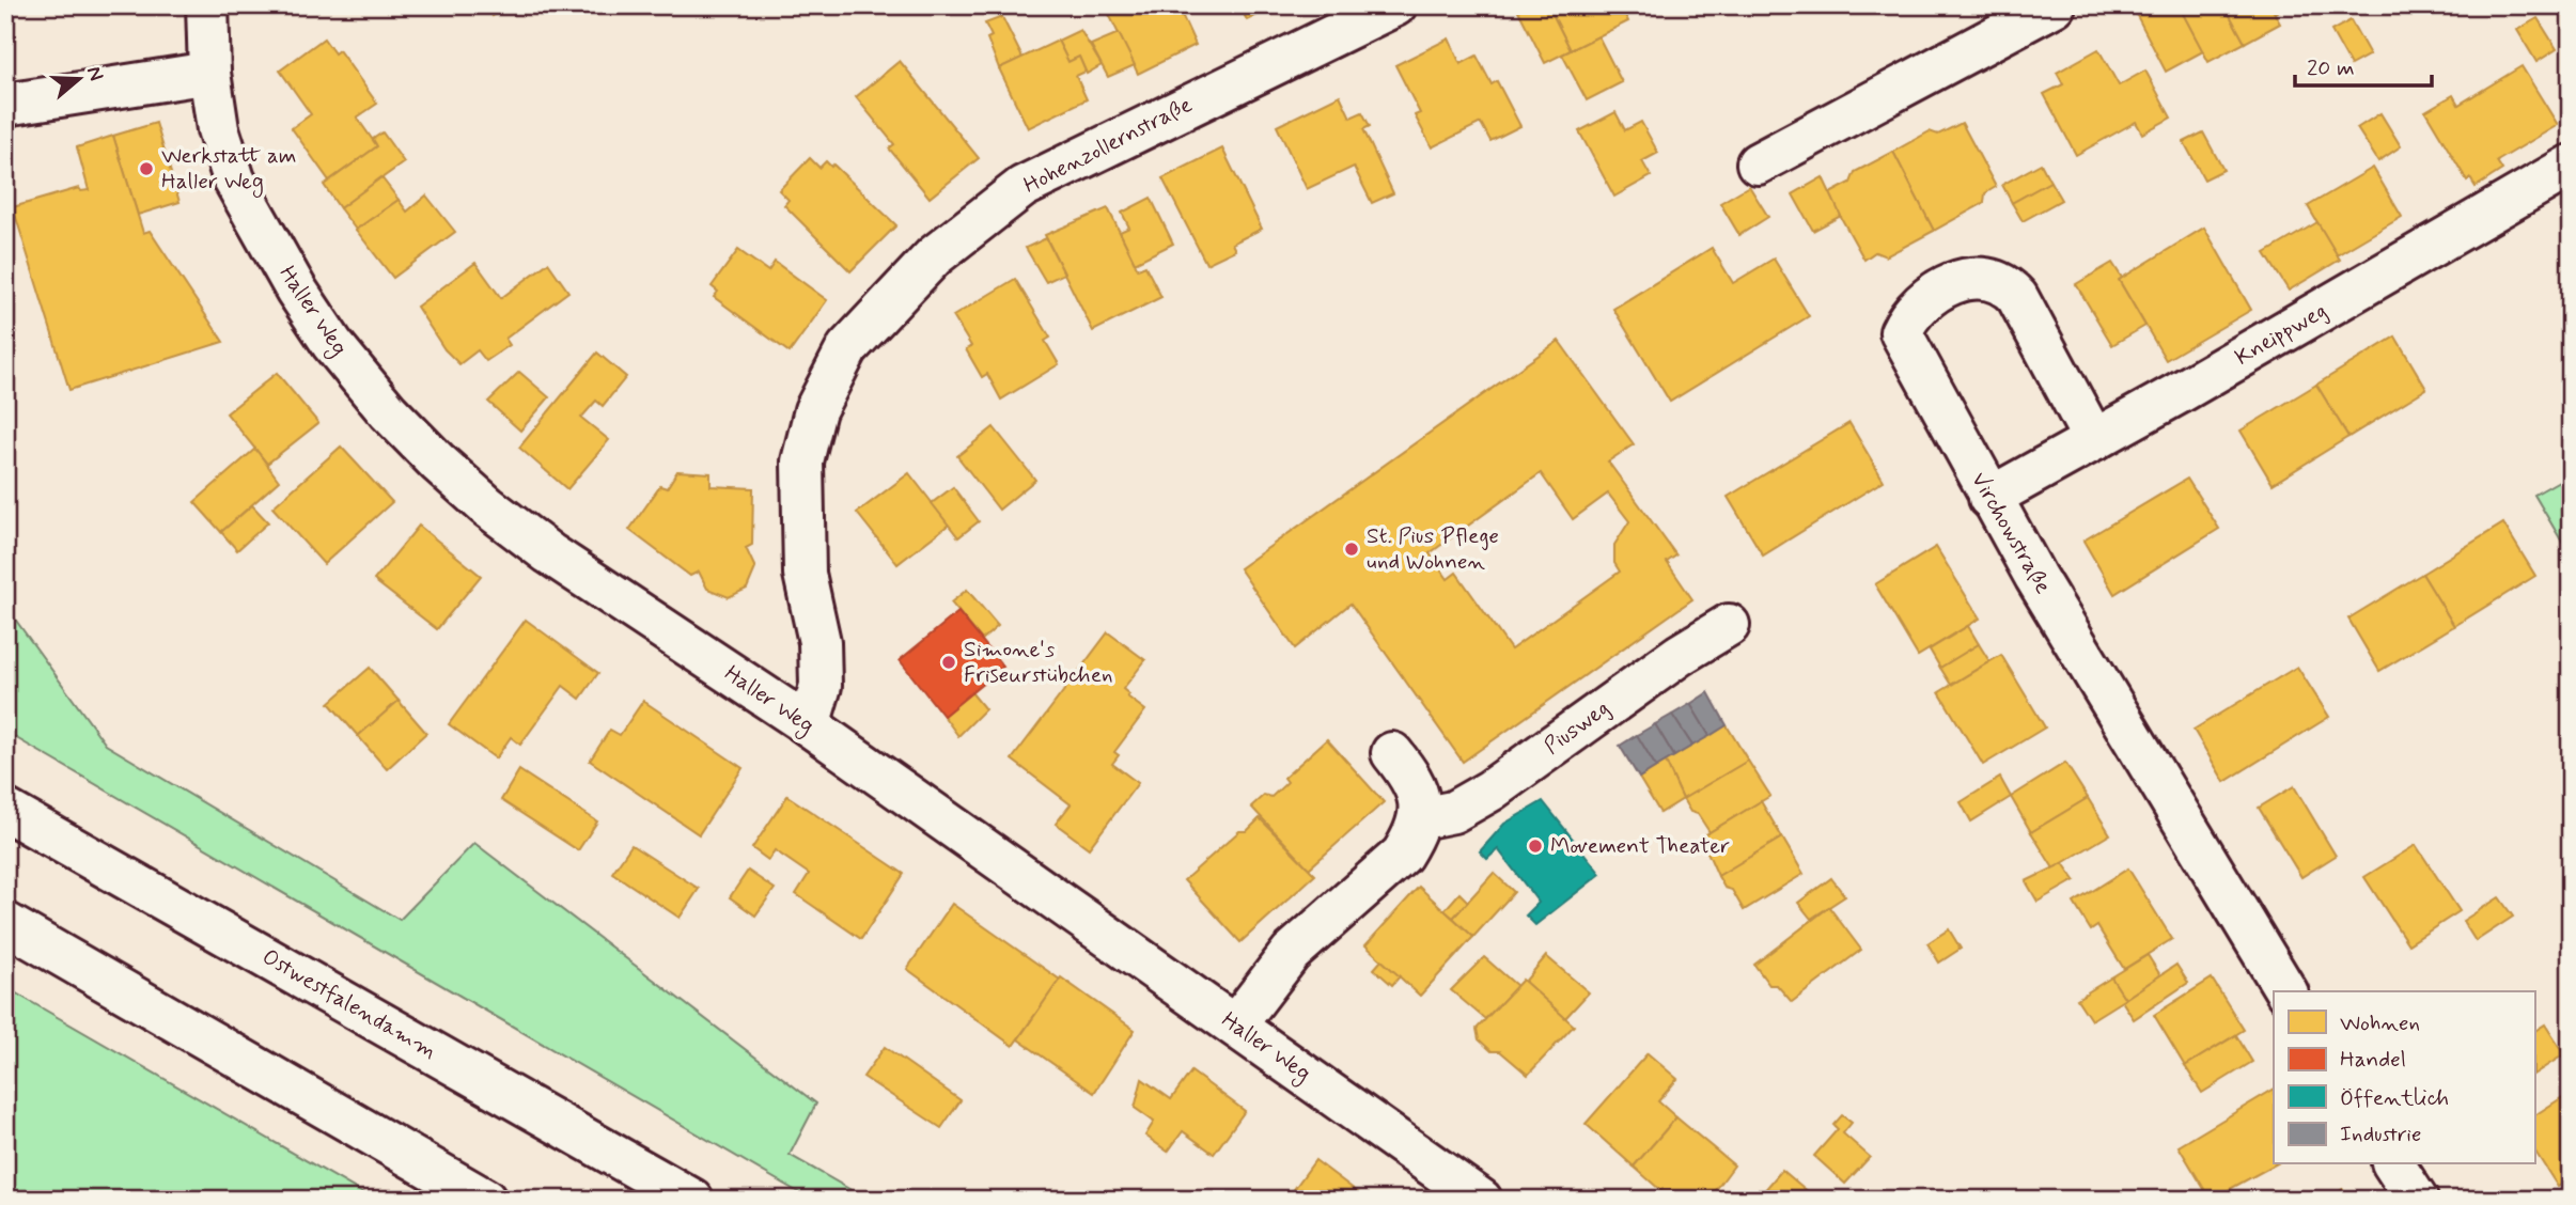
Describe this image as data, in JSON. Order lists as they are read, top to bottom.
{
  "streets": {
    "main road": [
      "Hohenzollernstraße",
      "Haller Weg",
      "Kneippweg",
      "Virchowstraße",
      "Piusweg",
      "Ostwestfalendamm"
    ]
  },
  "crossings": [
    ["Hohenzollernstraße", "Haller Weg"],
    ["Kneippweg", "Virchowstraße"]
  ],
  "places": [
    "Werkstatt am Haller Weg",
    "St. Pius Pflege und Wohnen",
    "Simone's Friseurstübchen",
    "Movement Theater"
  ],
  "legend": [
    "Wohnen",
    "Handel",
    "Öffentlich",
    "Industrie"
  ],
  "scale_bar": "20 m",
  "north": "right"
}
